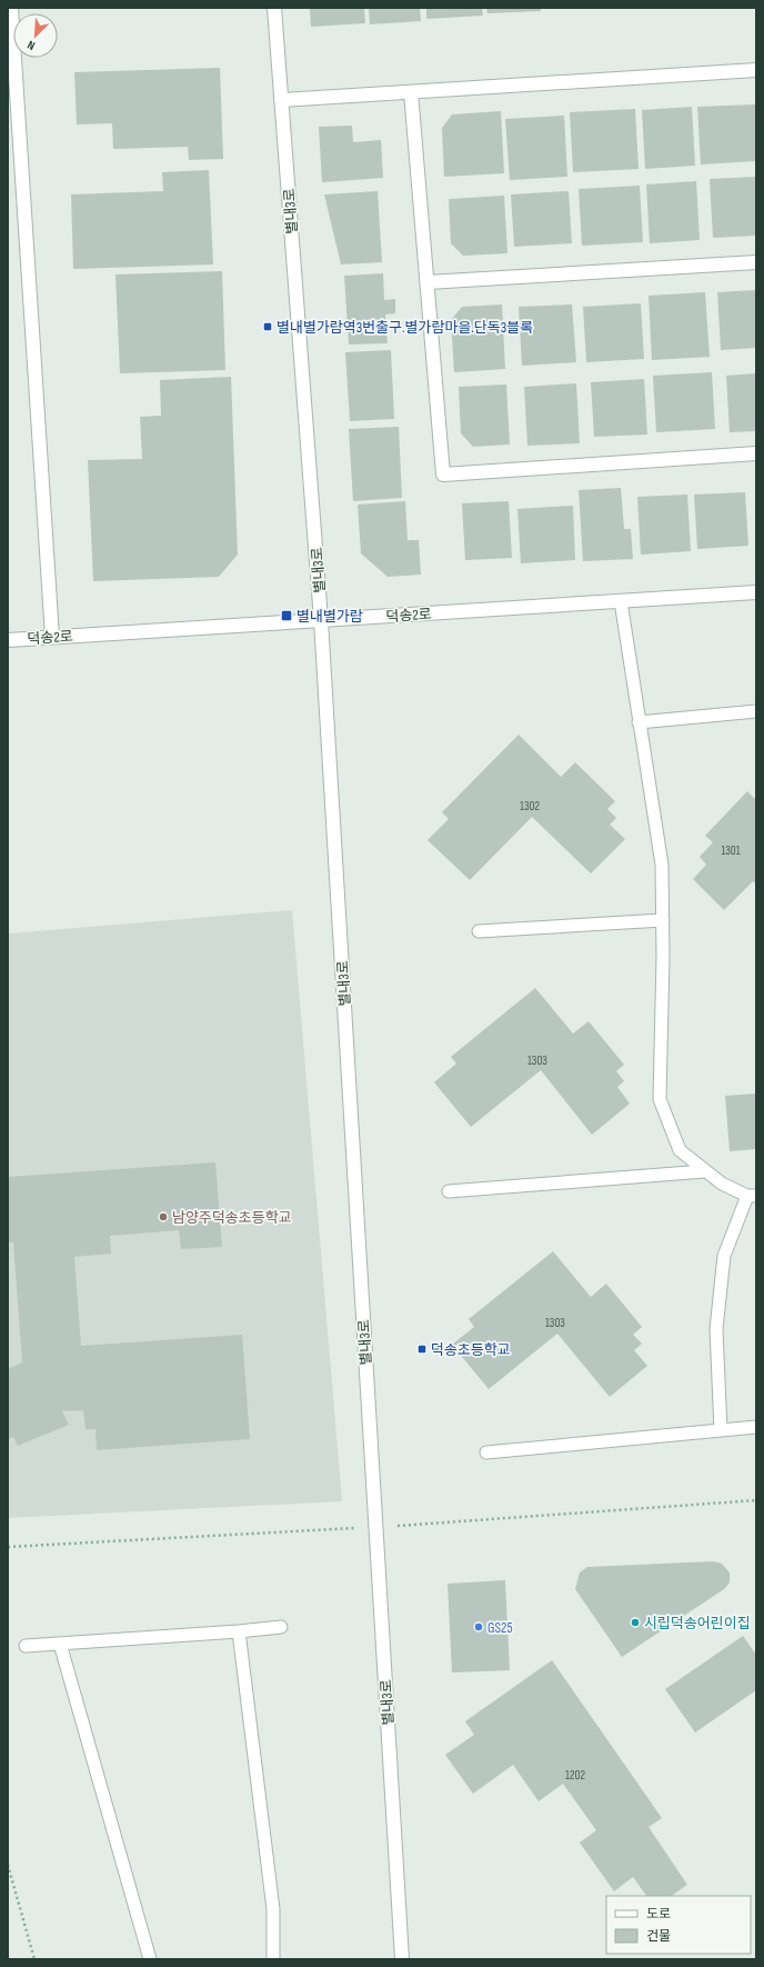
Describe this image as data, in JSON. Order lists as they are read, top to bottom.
{
  "streets": {
    "street": ["별내3로", "덕송2로"]
  },
  "crossings": [
    ["별내3로", "덕송2로"]
  ],
  "places": {
    "transit": ["별내별가람역3번출구.별가람마을.단독3블록", "별내별가람", "덕송초등학교"],
    "other": ["남양주덕송초등학교", "시립덕송어린이집", "GS25"]
  },
  "house_numbers": [
    "1302",
    "1301",
    "1303",
    "1303",
    "1202"
  ],
  "legend": ["도로", "건물"],
  "north": "bottom left"
}
